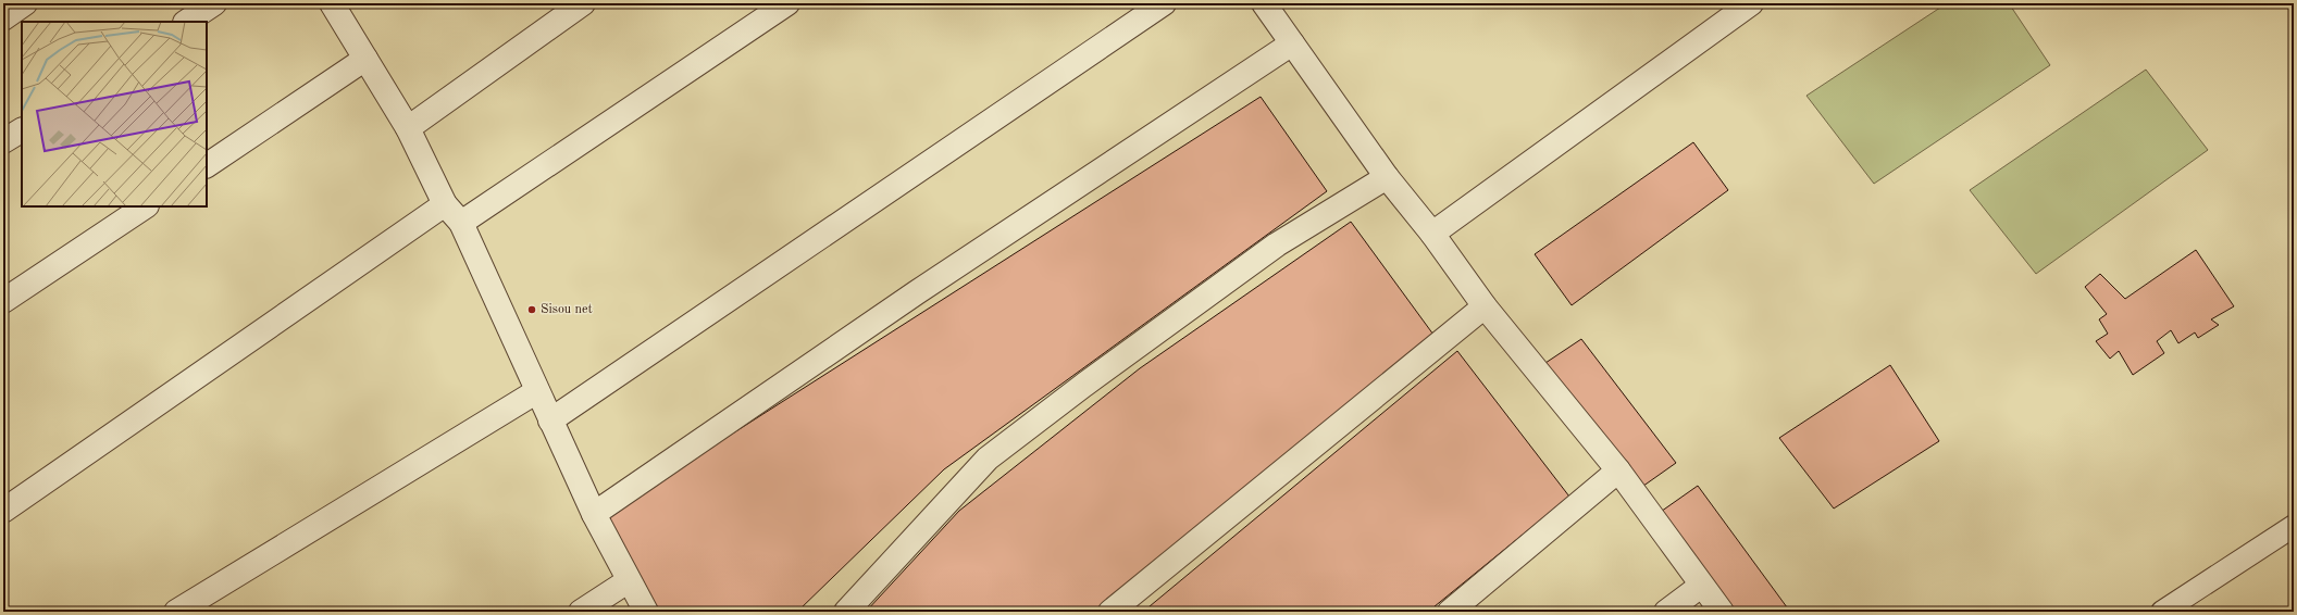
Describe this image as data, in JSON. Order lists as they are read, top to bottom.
{
  "places": ["Sisou net"]
}
